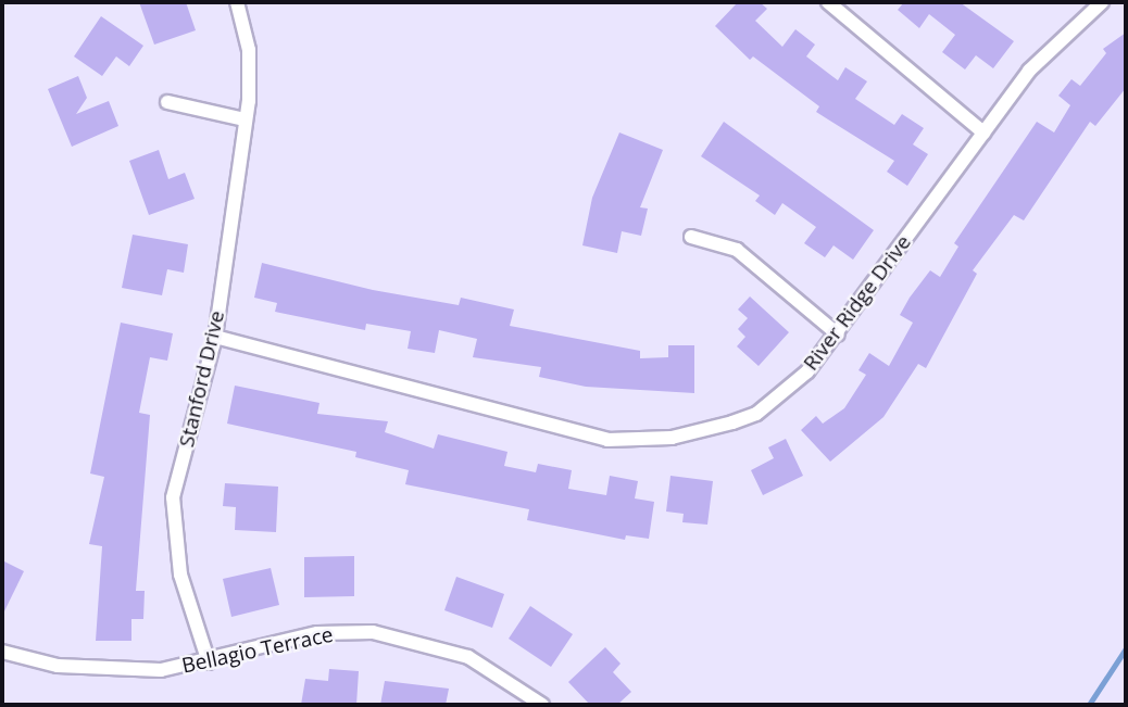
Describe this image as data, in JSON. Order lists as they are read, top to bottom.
{
  "streets": {
    "street": ["River Ridge Drive", "Stanford Drive", "Bellagio Terrace"]
  },
  "crossings": [
    ["River Ridge Drive", "Stanford Drive"],
    ["Stanford Drive", "Bellagio Terrace"]
  ]
}
